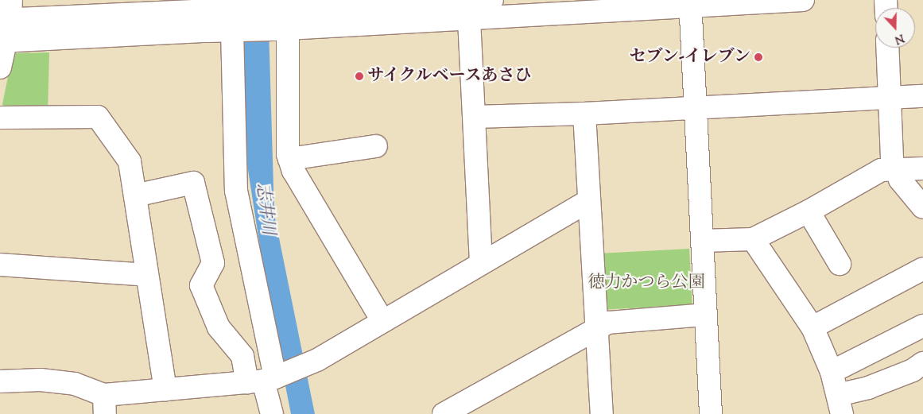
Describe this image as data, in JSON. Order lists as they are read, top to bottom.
{
  "water": ["志井川"],
  "parks": ["徳力かつら公園"],
  "places": ["セブン-イレブン", "サイクルベースあさひ"],
  "north": "bottom"
}
